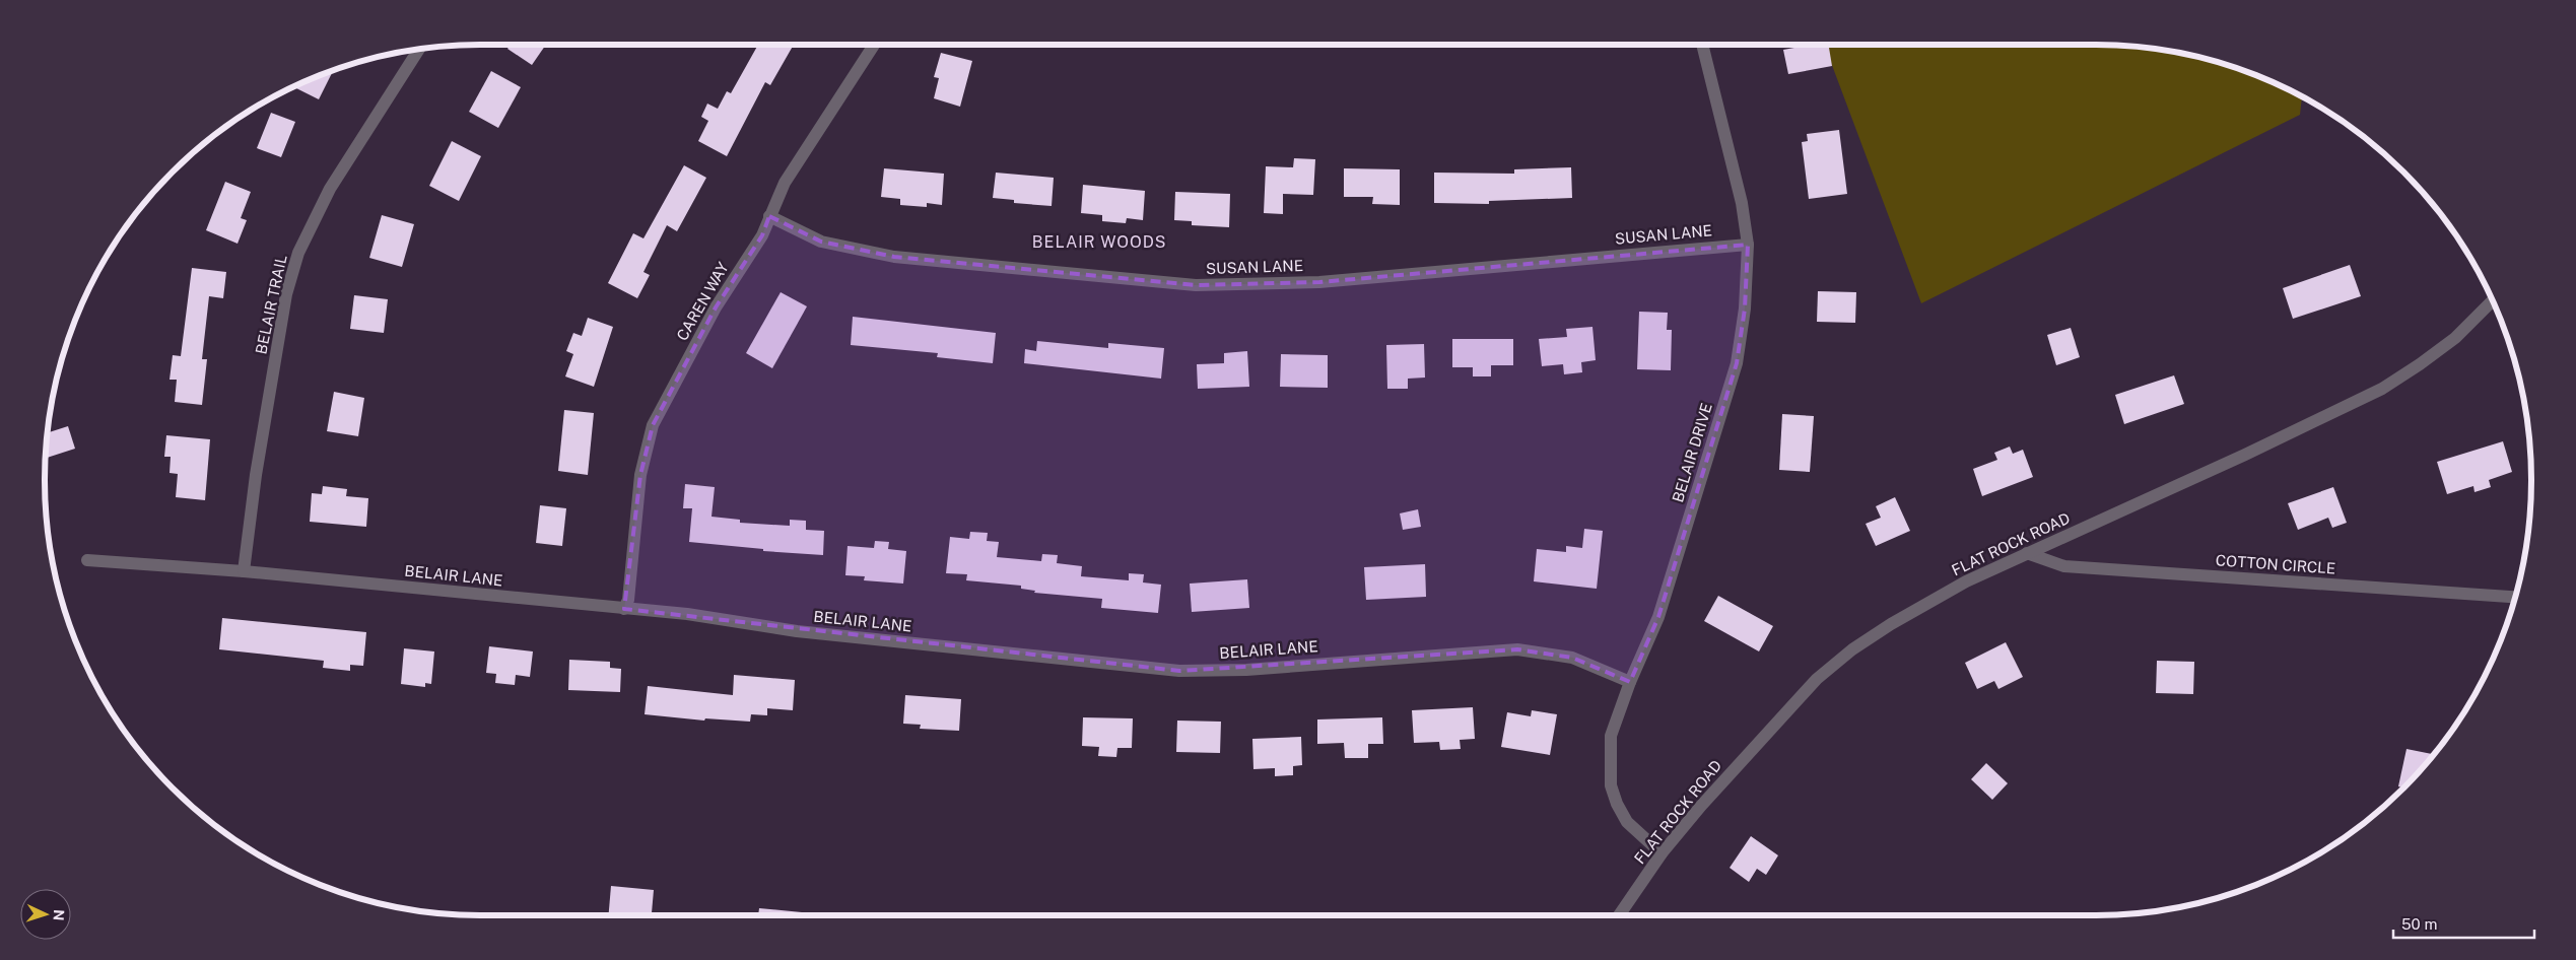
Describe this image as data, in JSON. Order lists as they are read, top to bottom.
{
  "streets": {
    "street": [
      "SUSAN LANE",
      "CAREN WAY",
      "BELAIR TRAIL",
      "BELAIR DRIVE",
      "FLAT ROCK ROAD",
      "COTTON CIRCLE",
      "BELAIR LANE"
    ]
  },
  "crossings": [
    ["SUSAN LANE", "CAREN WAY"],
    ["SUSAN LANE", "BELAIR DRIVE"],
    ["CAREN WAY", "BELAIR LANE"],
    ["BELAIR TRAIL", "BELAIR LANE"],
    ["BELAIR DRIVE", "FLAT ROCK ROAD"],
    ["BELAIR DRIVE", "BELAIR LANE"],
    ["FLAT ROCK ROAD", "COTTON CIRCLE"]
  ],
  "districts": ["BELAIR WOODS"],
  "scale_bar": "50 m",
  "north": "right"
}
